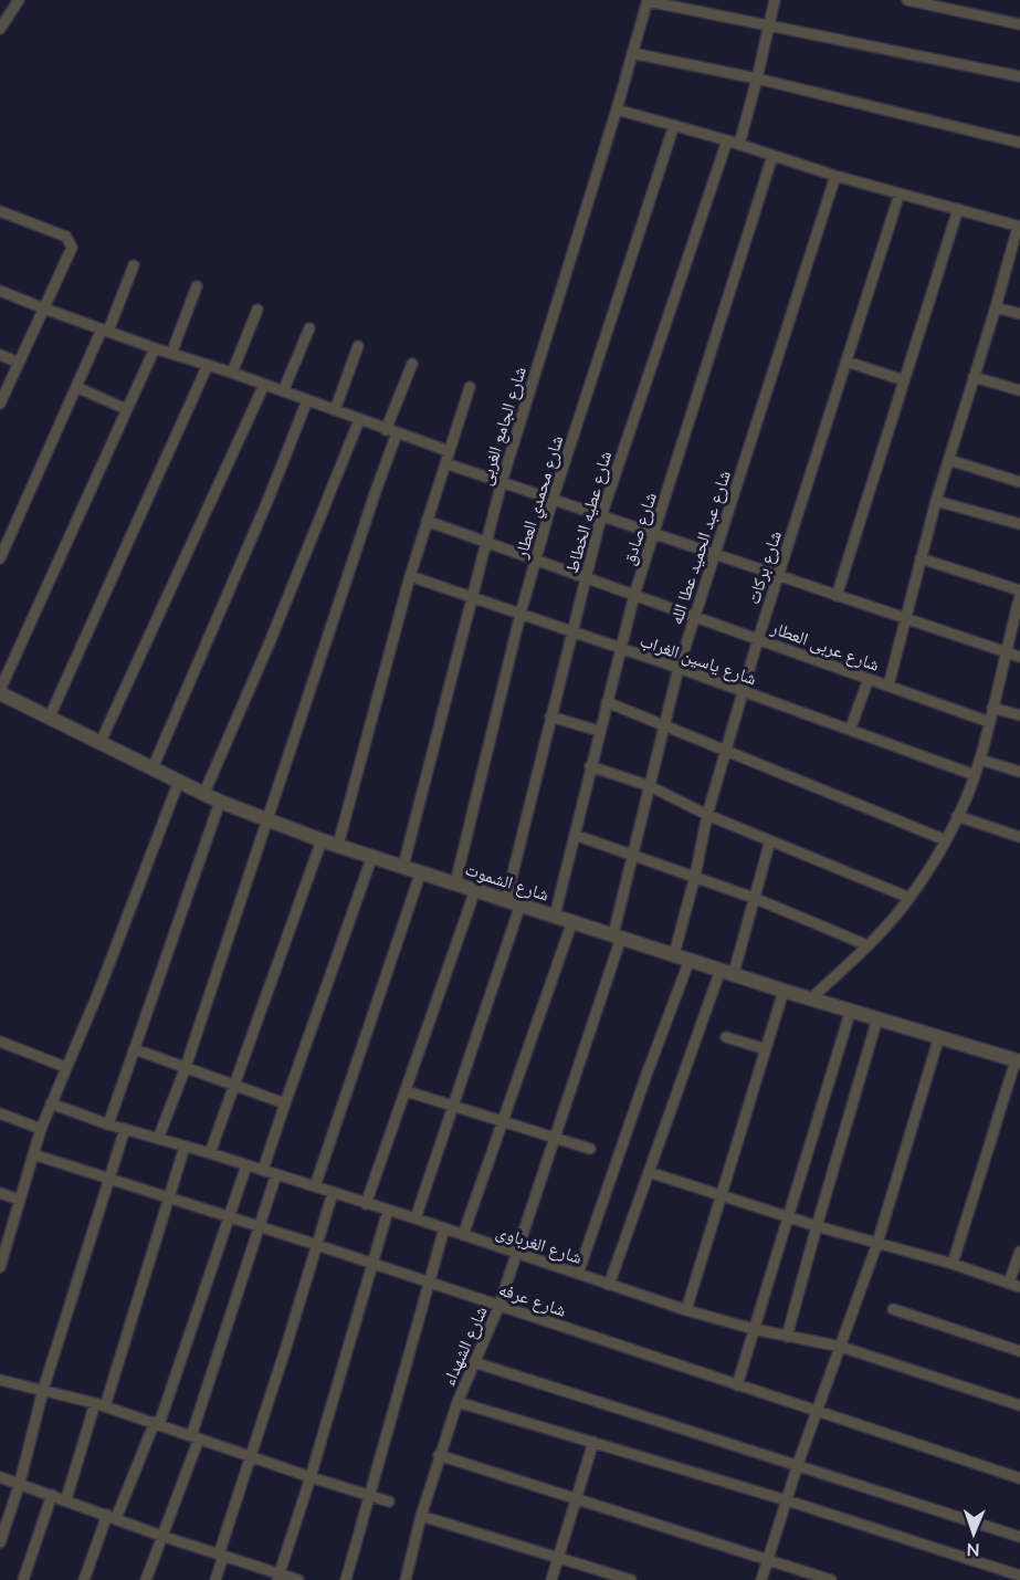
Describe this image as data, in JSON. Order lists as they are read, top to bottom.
{
  "streets": {
    "street": [
      "شارع الجامع الغربى",
      "شارع محمدي العطار",
      "شارع عطيه الخطاط",
      "شارع صادق",
      "شارع عبد الحميد عطا الله",
      "شارع بركات",
      "شارع عربى العطار",
      "شارع ياسين الغراب",
      "شارع الشموت",
      "شارع الغرباوى",
      "شارع عرفه",
      "شارع الشهداء"
    ]
  },
  "crossings": [
    ["شارع الجامع الغربى", "شارع عربى العطار"],
    ["شارع الجامع الغربى", "شارع ياسين الغراب"],
    ["شارع الجامع الغربى", "شارع الشموت"],
    ["شارع محمدي العطار", "شارع عربى العطار"],
    ["شارع محمدي العطار", "شارع ياسين الغراب"],
    ["شارع محمدي العطار", "شارع الشموت"],
    ["شارع عطيه الخطاط", "شارع عربى العطار"],
    ["شارع عطيه الخطاط", "شارع ياسين الغراب"],
    ["شارع عطيه الخطاط", "شارع الشموت"],
    ["شارع صادق", "شارع عربى العطار"],
    ["شارع صادق", "شارع ياسين الغراب"],
    ["شارع صادق", "شارع الشموت"],
    ["شارع عبد الحميد عطا الله", "شارع عربى العطار"],
    ["شارع عبد الحميد عطا الله", "شارع ياسين الغراب"],
    ["شارع عبد الحميد عطا الله", "شارع الشموت"],
    ["شارع عبد الحميد عطا الله", "شارع الشهداء"],
    ["شارع بركات", "شارع عربى العطار"],
    ["شارع بركات", "شارع ياسين الغراب"],
    ["شارع بركات", "شارع الشموت"],
    ["شارع الشموت", "شارع الشهداء"],
    ["شارع الغرباوى", "شارع الشهداء"],
    ["شارع عرفه", "شارع الشهداء"]
  ],
  "north": "bottom"
}
